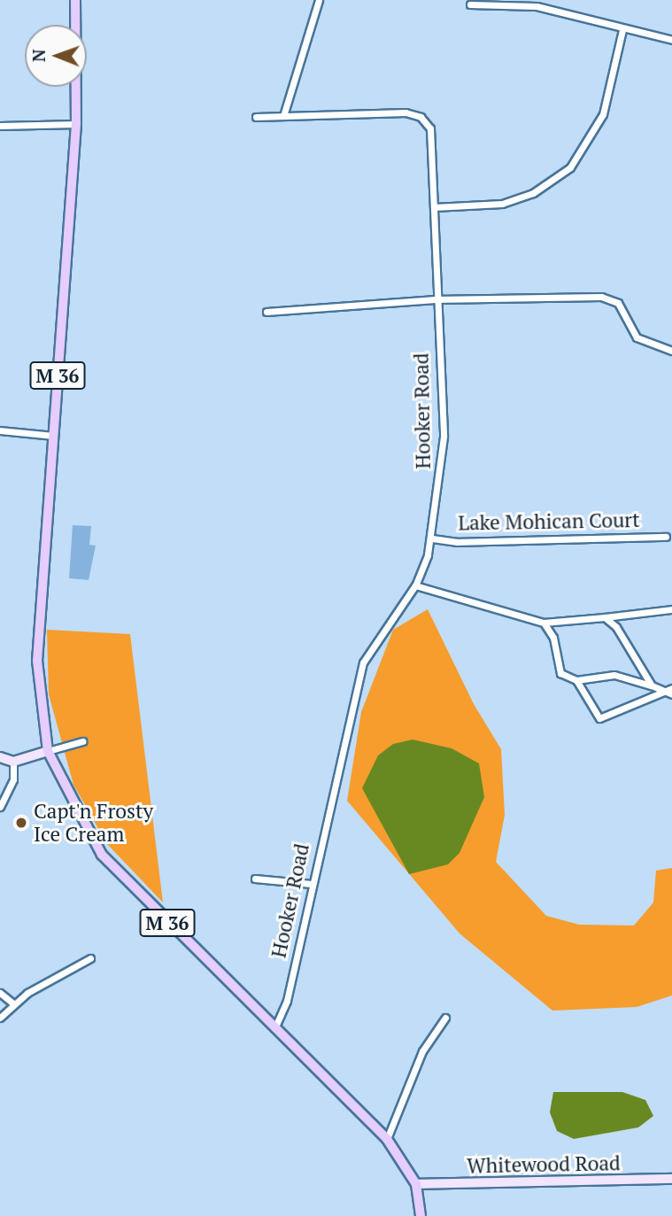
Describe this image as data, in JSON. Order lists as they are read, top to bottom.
{
  "streets": {
    "main road": ["M 36"],
    "street": ["Hooker Road", "Lake Mohican Court", "Whitewood Road"]
  },
  "crossings": [
    ["M 36", "Hooker Road"],
    ["M 36", "Whitewood Road"],
    ["Hooker Road", "Lake Mohican Court"]
  ],
  "places": ["Capt'n Frosty Ice Cream"],
  "north": "left"
}
